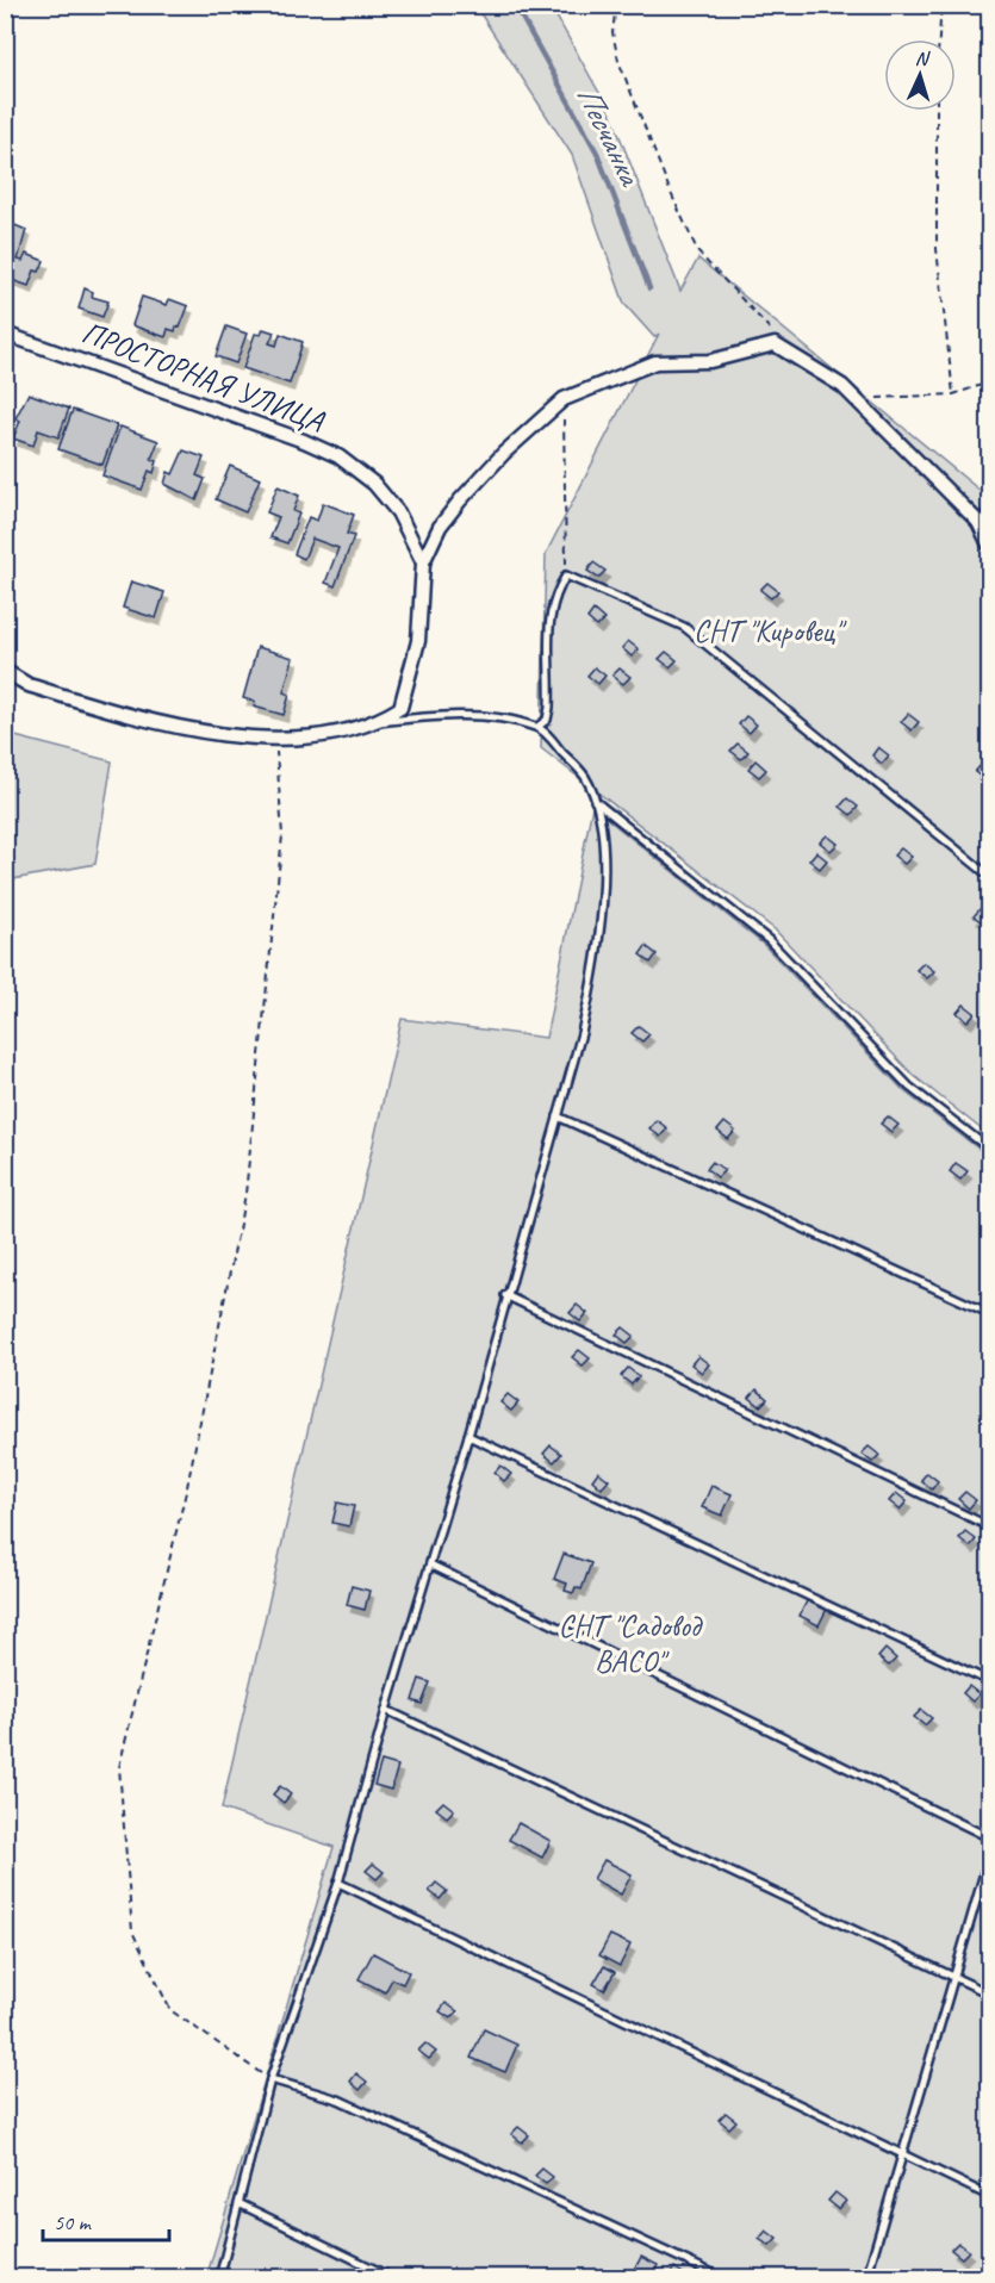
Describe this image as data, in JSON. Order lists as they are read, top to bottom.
{
  "streets": {
    "street": ["ПРОСТОРНАЯ УЛИЦА"]
  },
  "water": ["Песчанка"],
  "parks": ["СНТ \"Кировец\"", "СНТ \"Садовод ВАСО\""],
  "scale_bar": "50 m",
  "north": "top"
}
